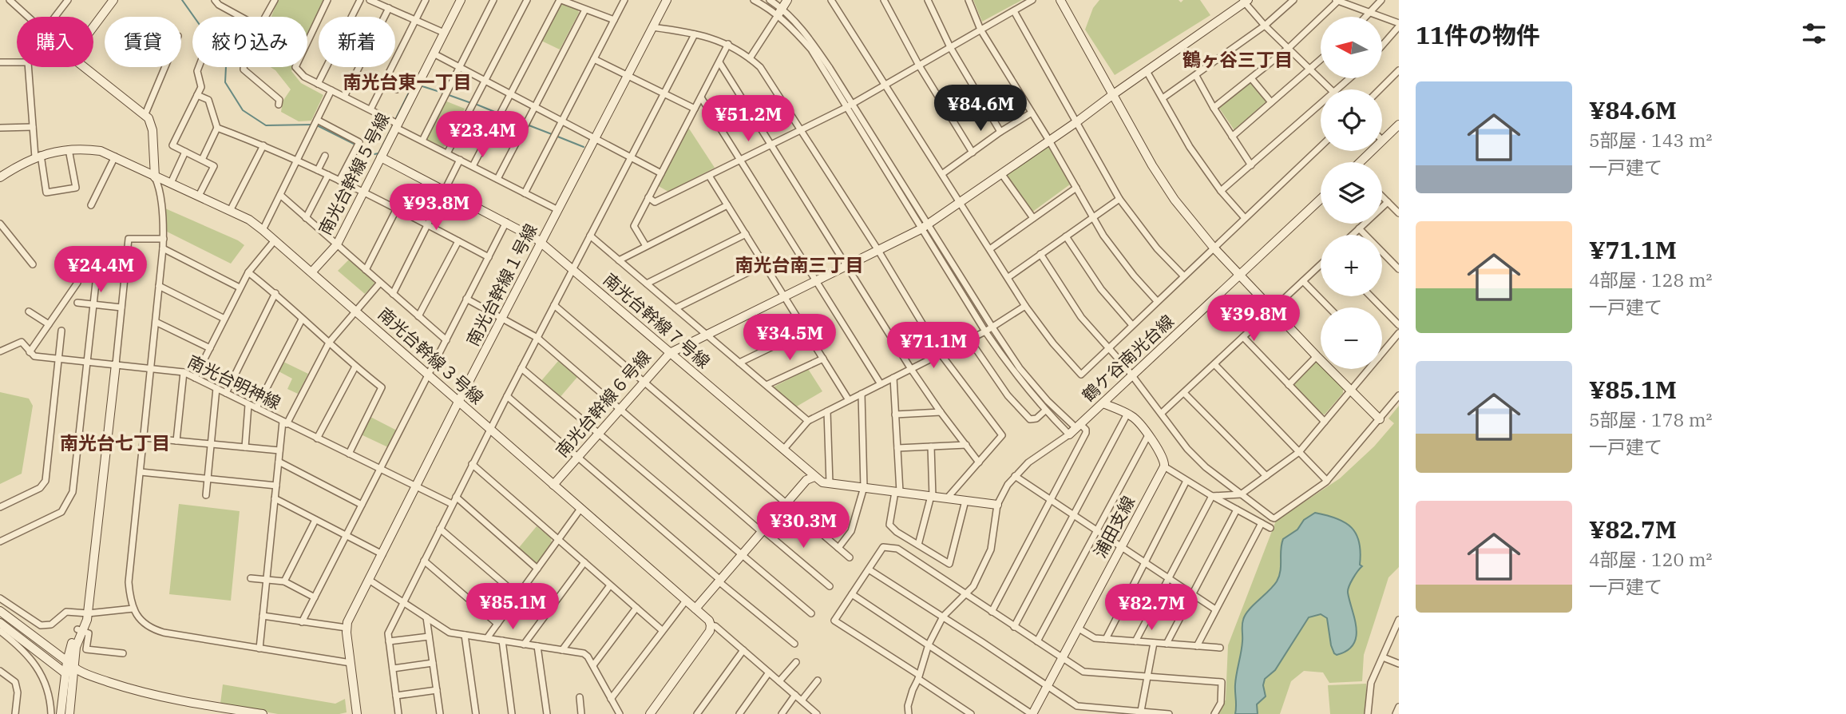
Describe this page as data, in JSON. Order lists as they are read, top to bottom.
{
  "streets": {
    "street": [
      "南光台幹線５号線",
      "南光台幹線１号線",
      "南光台幹線７号線",
      "南光台幹線３号線",
      "鶴ケ谷南光台線",
      "南光台明神線",
      "南光台幹線６号線",
      "浦田支線"
    ]
  },
  "crossings": [
    ["南光台幹線５号線", "南光台幹線７号線"],
    ["南光台幹線５号線", "南光台幹線３号線"],
    ["南光台幹線１号線", "南光台幹線７号線"],
    ["南光台幹線１号線", "南光台幹線３号線"],
    ["南光台幹線１号線", "南光台明神線"],
    ["南光台幹線７号線", "南光台幹線６号線"],
    ["南光台幹線３号線", "南光台幹線６号線"]
  ],
  "districts": [
    "鶴ヶ谷三丁目",
    "南光台東一丁目",
    "南光台南三丁目",
    "南光台七丁目"
  ],
  "north": "left",
  "page": {
    "heading": "11件の物件",
    "map_buttons": ["+", "−"],
    "chip": [
      "購入",
      "賃貸",
      "絞り込み",
      "新着"
    ],
    "list": [
      {
        "name": "¥84.6M",
        "note": "5部屋 · 143 m² · 一戸建て"
      },
      {
        "name": "¥71.1M",
        "note": "4部屋 · 128 m² · 一戸建て"
      },
      {
        "name": "¥85.1M",
        "note": "5部屋 · 178 m² · 一戸建て"
      },
      {
        "name": "¥82.7M",
        "note": "4部屋 · 120 m² · 一戸建て"
      }
    ],
    "price": [
      "¥84.6M",
      "¥51.2M",
      "¥23.4M",
      "¥93.8M",
      "¥24.4M",
      "¥39.8M",
      "¥34.5M",
      "¥71.1M",
      "¥30.3M",
      "¥85.1M",
      "¥82.7M"
    ]
  }
}
